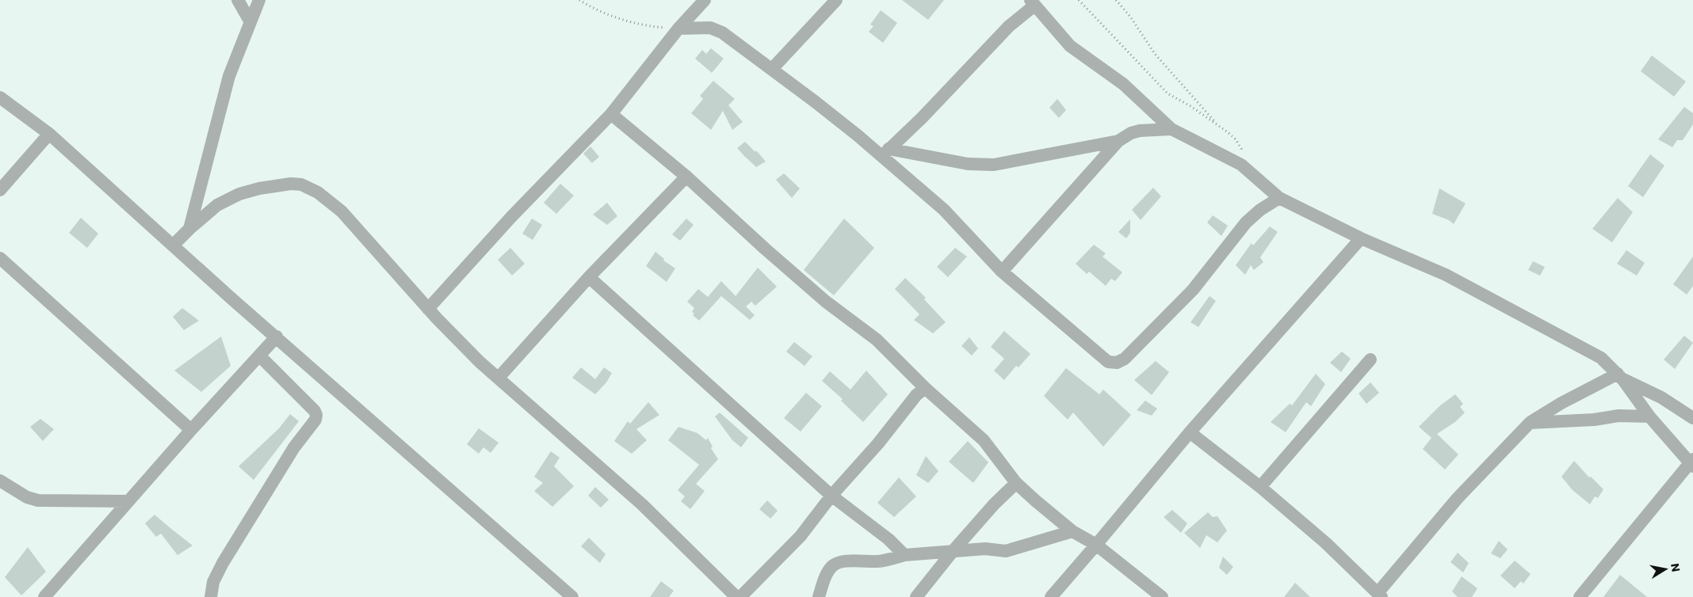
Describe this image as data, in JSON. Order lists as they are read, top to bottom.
{
  "north": "right"
}
